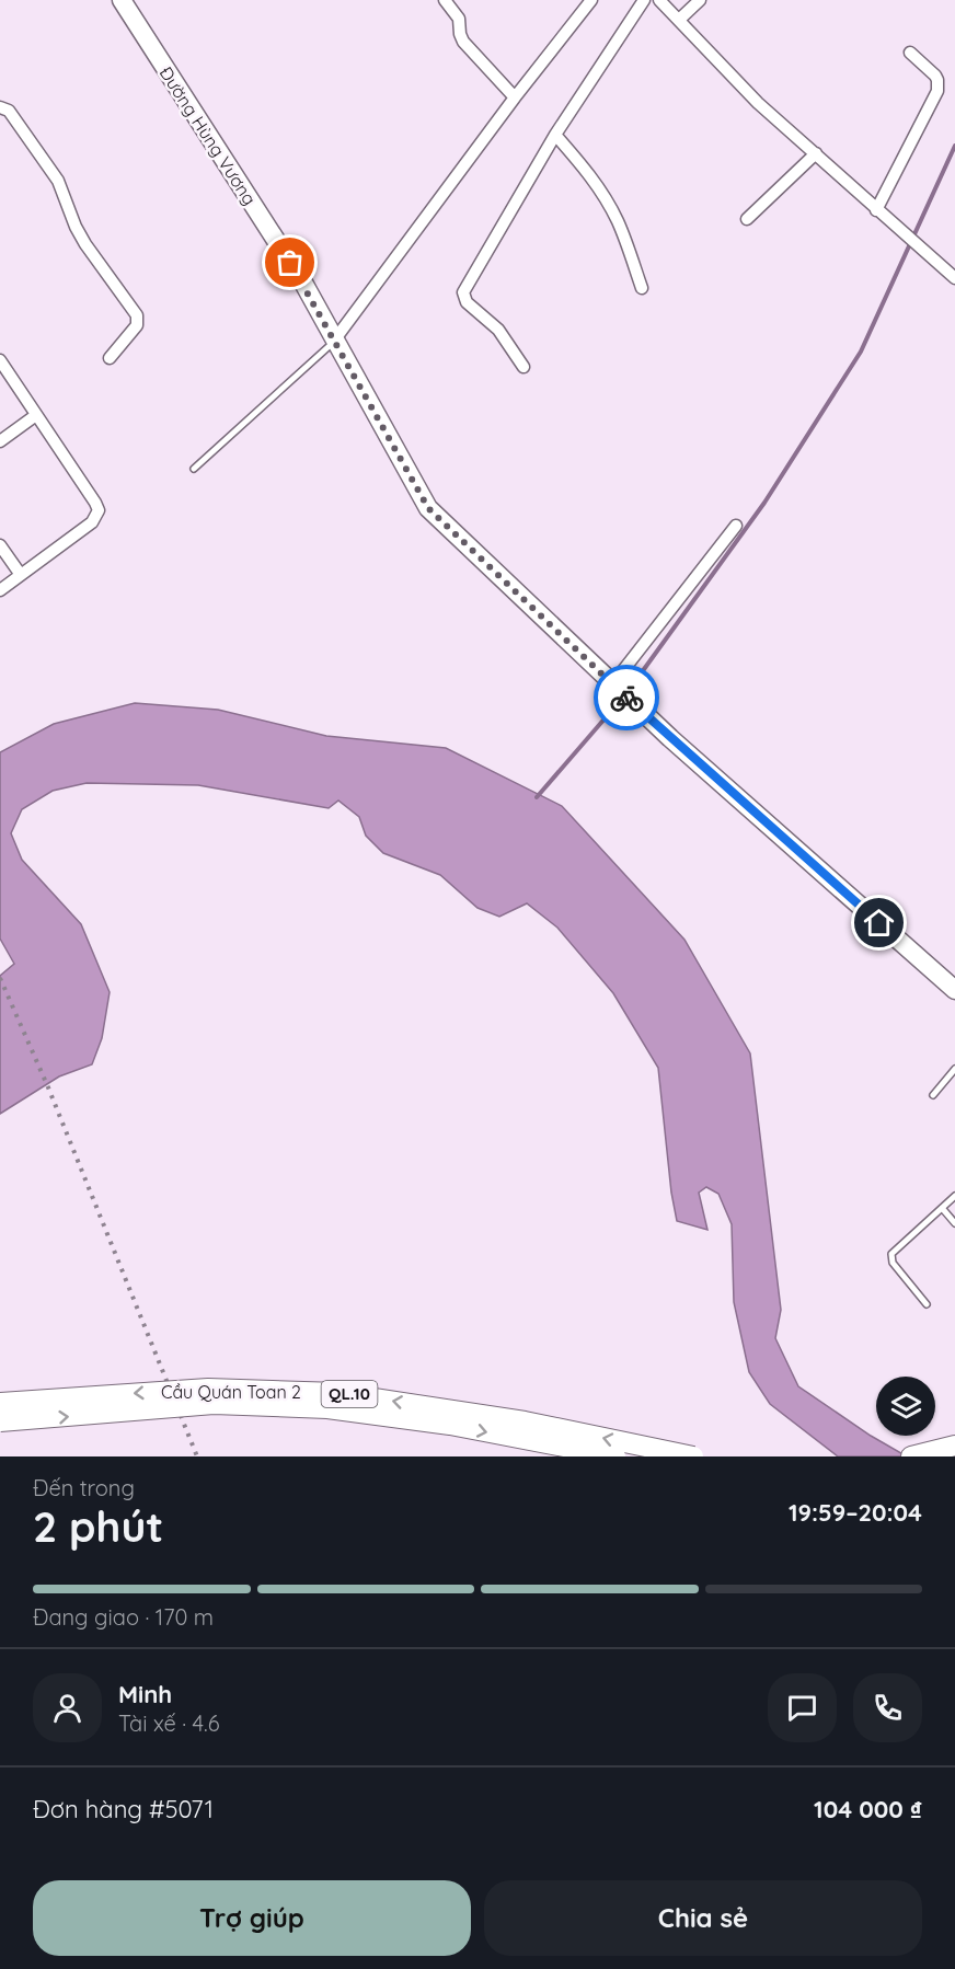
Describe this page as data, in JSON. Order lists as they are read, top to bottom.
{
  "streets": {
    "highway": ["Cầu Quán Toan 2", "QL.10"],
    "main road": ["Đường Hùng Vương"]
  },
  "page": {
    "heading": ["2 phút", "Đến trong", "19:59–20:04"],
    "panel": [
      "Minh",
      "Tài xế · 4.6",
      "Đơn hàng #5071",
      "104 000 ₫"
    ],
    "bar": "Đang giao · 170 m",
    "buttons": ["Trợ giúp", "Chia sẻ"]
  }
}
